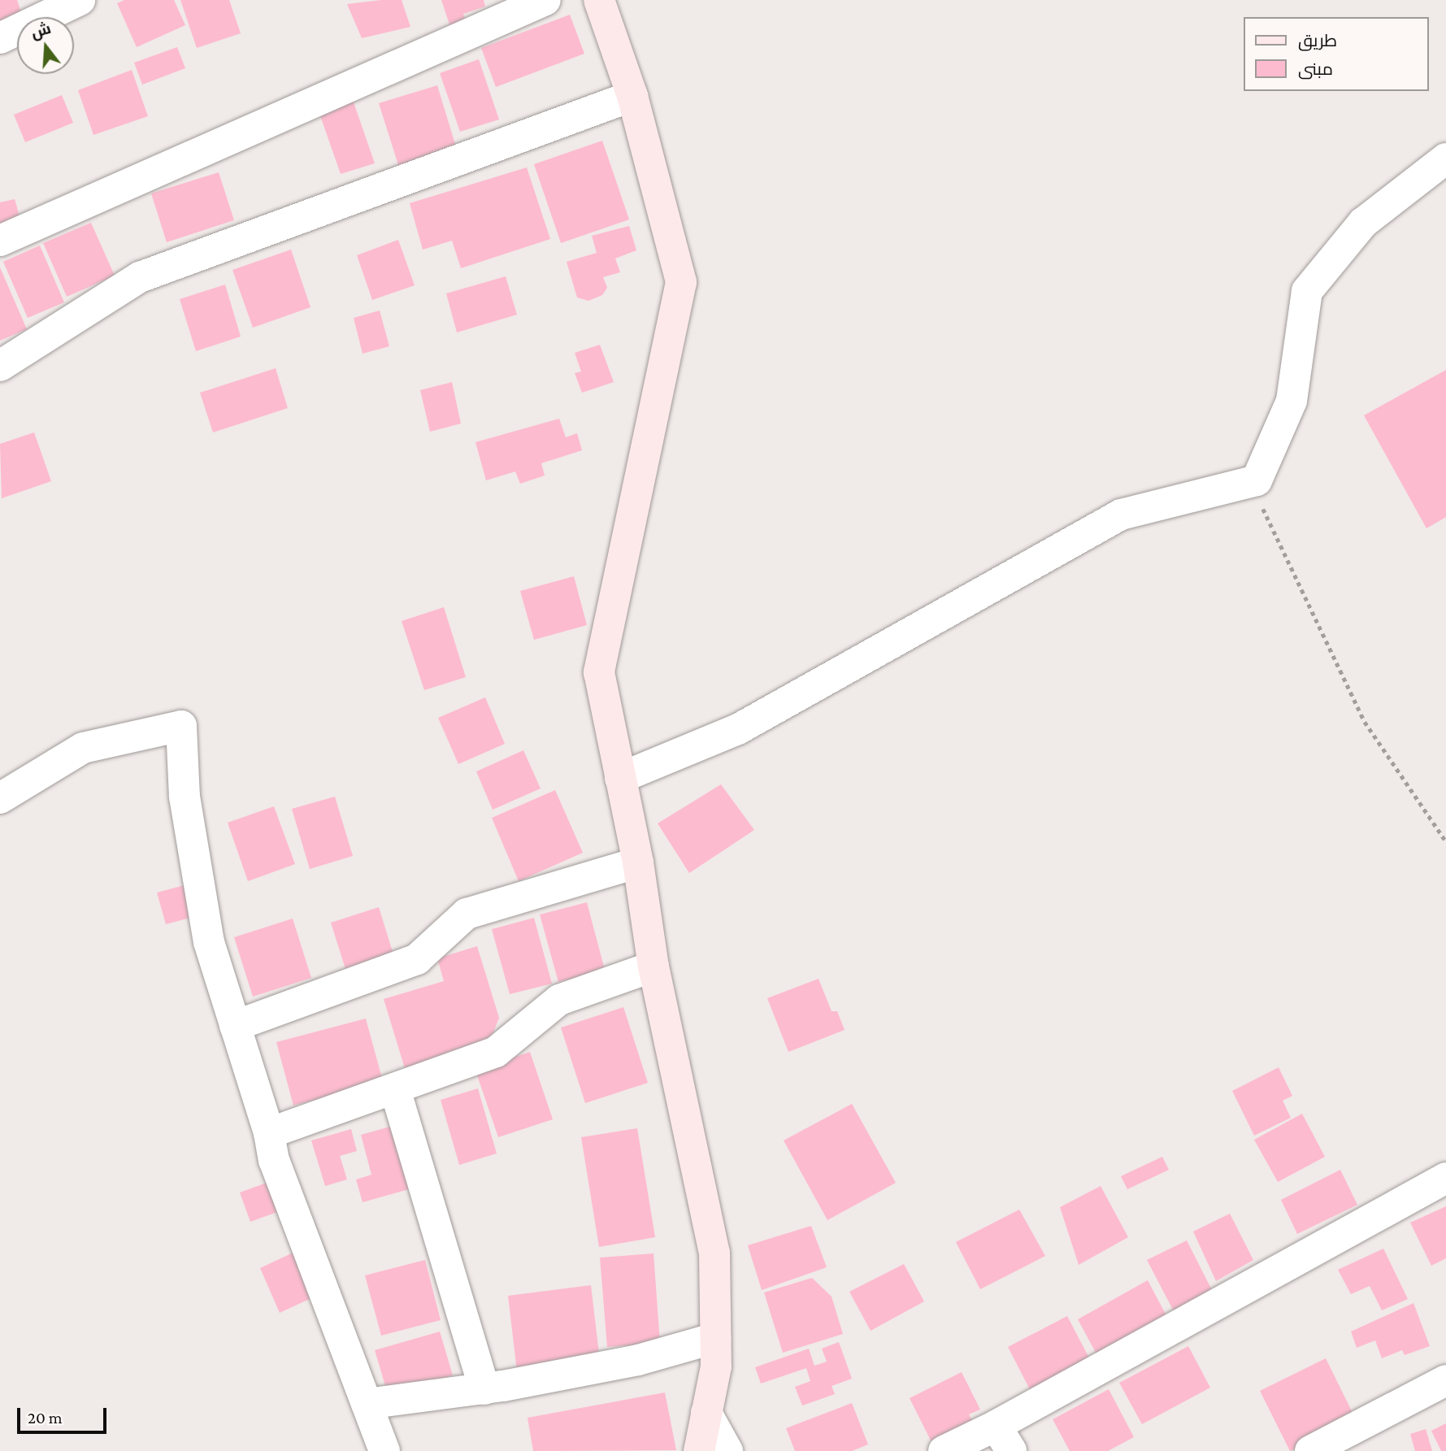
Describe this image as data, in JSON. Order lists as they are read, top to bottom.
{
  "legend": ["طريق", "مبنى"],
  "scale_bar": "20 m",
  "north": "top"
}
